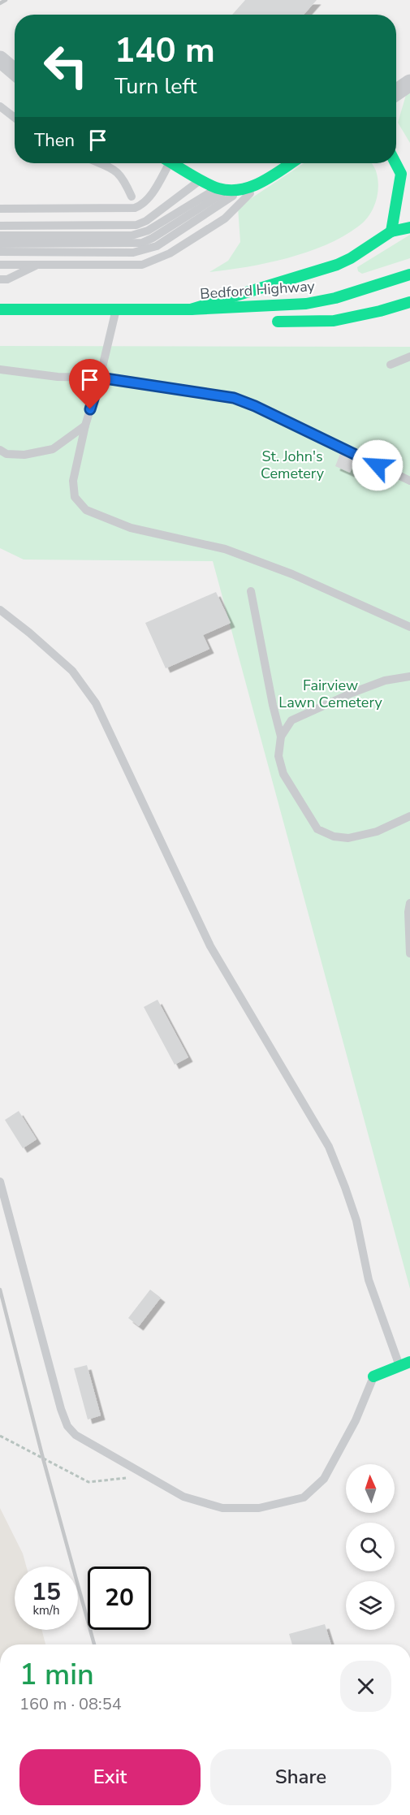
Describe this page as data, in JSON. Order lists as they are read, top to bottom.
{
  "streets": {
    "main road": ["Bedford Highway"]
  },
  "parks": ["St. John's Cemetery", "Fairview Lawn Cemetery"],
  "north": "top",
  "page": {
    "turn": ["140 m", "Turn left"],
    "then": "Then",
    "speed": "15 km/h",
    "limit": "20",
    "heading": ["1 min", "160 m · 08:54"],
    "buttons": ["Exit", "Share"]
  }
}
